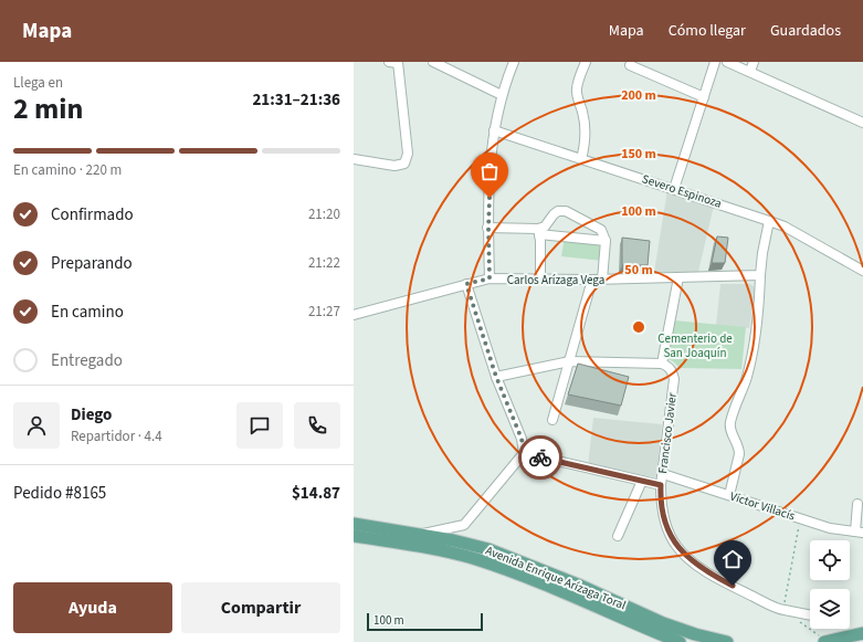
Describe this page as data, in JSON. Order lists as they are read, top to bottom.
{
  "streets": {
    "main road": ["Avenida Enrique Arízaga Toral"],
    "street": [
      "Severo Espinoza",
      "Carlos Arízaga Vega",
      "Francisco Javier",
      "Víctor Villacís"
    ]
  },
  "crossings": [
    ["Francisco Javier", "Víctor Villacís"]
  ],
  "parks": ["Cementerio de San Joaquín"],
  "scale_bar": "100 m",
  "page": {
    "header": "Mapa",
    "nav": ["Mapa", "Cómo llegar", "Guardados"],
    "heading": ["2 min", "Llega en", "21:31–21:36"],
    "panel": [
      "Diego",
      "Repartidor · 4.4",
      "Pedido #8165",
      "$14.87"
    ],
    "bar": "En camino · 220 m",
    "list": [
      ["Confirmado", "21:20"],
      ["Preparando", "21:22"],
      ["En camino", "21:27"],
      "Entregado"
    ],
    "buttons": ["Ayuda", "Compartir"],
    "scale": "100 m"
  },
  "rings": [
    "200 m",
    "150 m",
    "100 m",
    "50 m"
  ]
}
